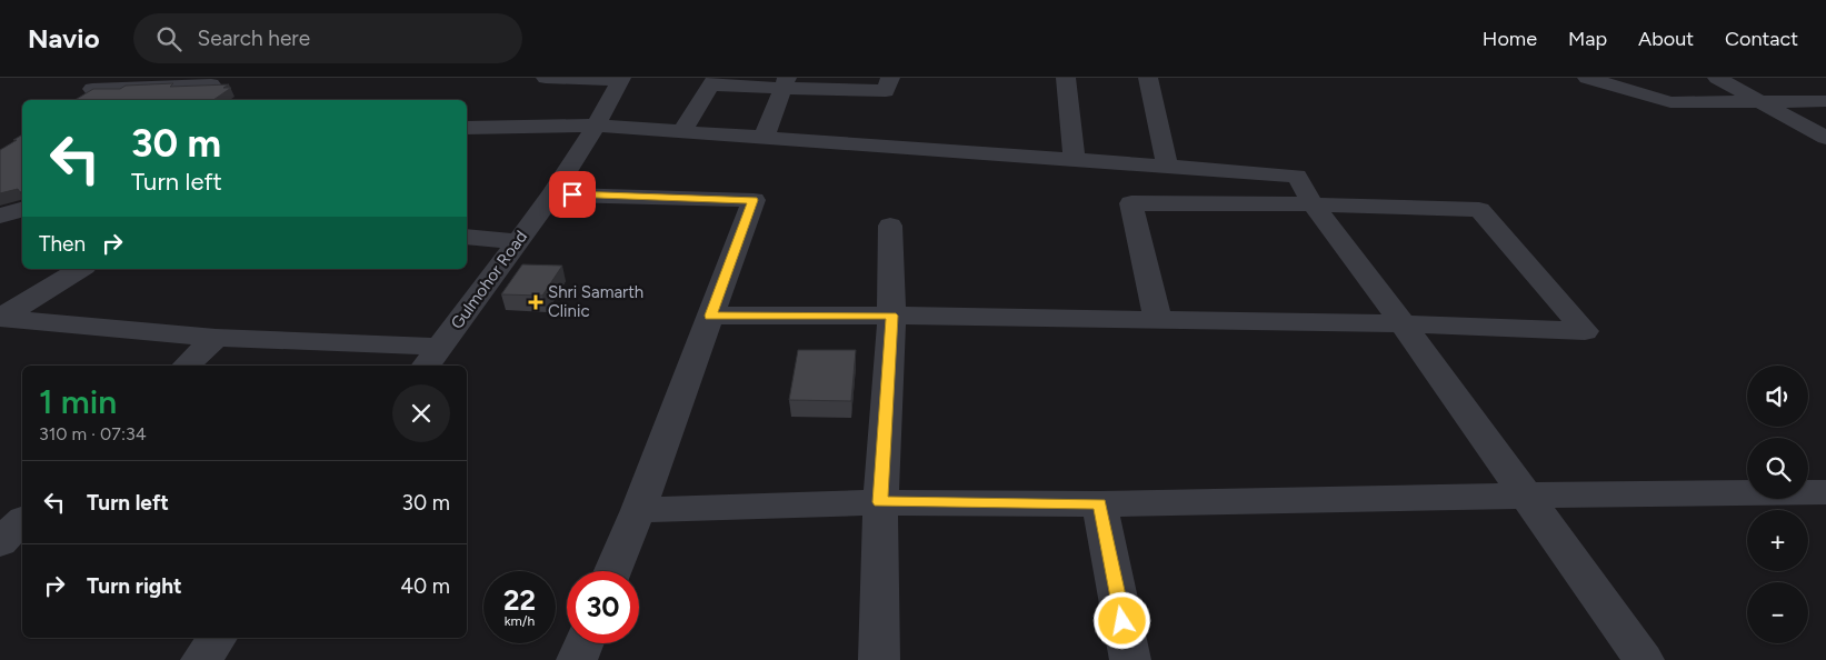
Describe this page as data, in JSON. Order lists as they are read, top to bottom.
{
  "streets": {
    "street": ["Gulmohor Road"]
  },
  "places": {
    "health": ["Shri Samarth Clinic"]
  },
  "page": {
    "header": "Navio",
    "search": "Search here",
    "nav": [
      "Home",
      "Map",
      "About",
      "Contact"
    ],
    "turn": ["30 m", "Turn left"],
    "then": "Then",
    "map_buttons": ["+", "−"],
    "heading": ["1 min", "310 m · 07:34"],
    "list": [
      {
        "name": "Turn left",
        "value": "30 m"
      },
      {
        "name": "Turn right",
        "value": "40 m"
      }
    ],
    "speed": "22 km/h",
    "limit": "30"
  }
}
